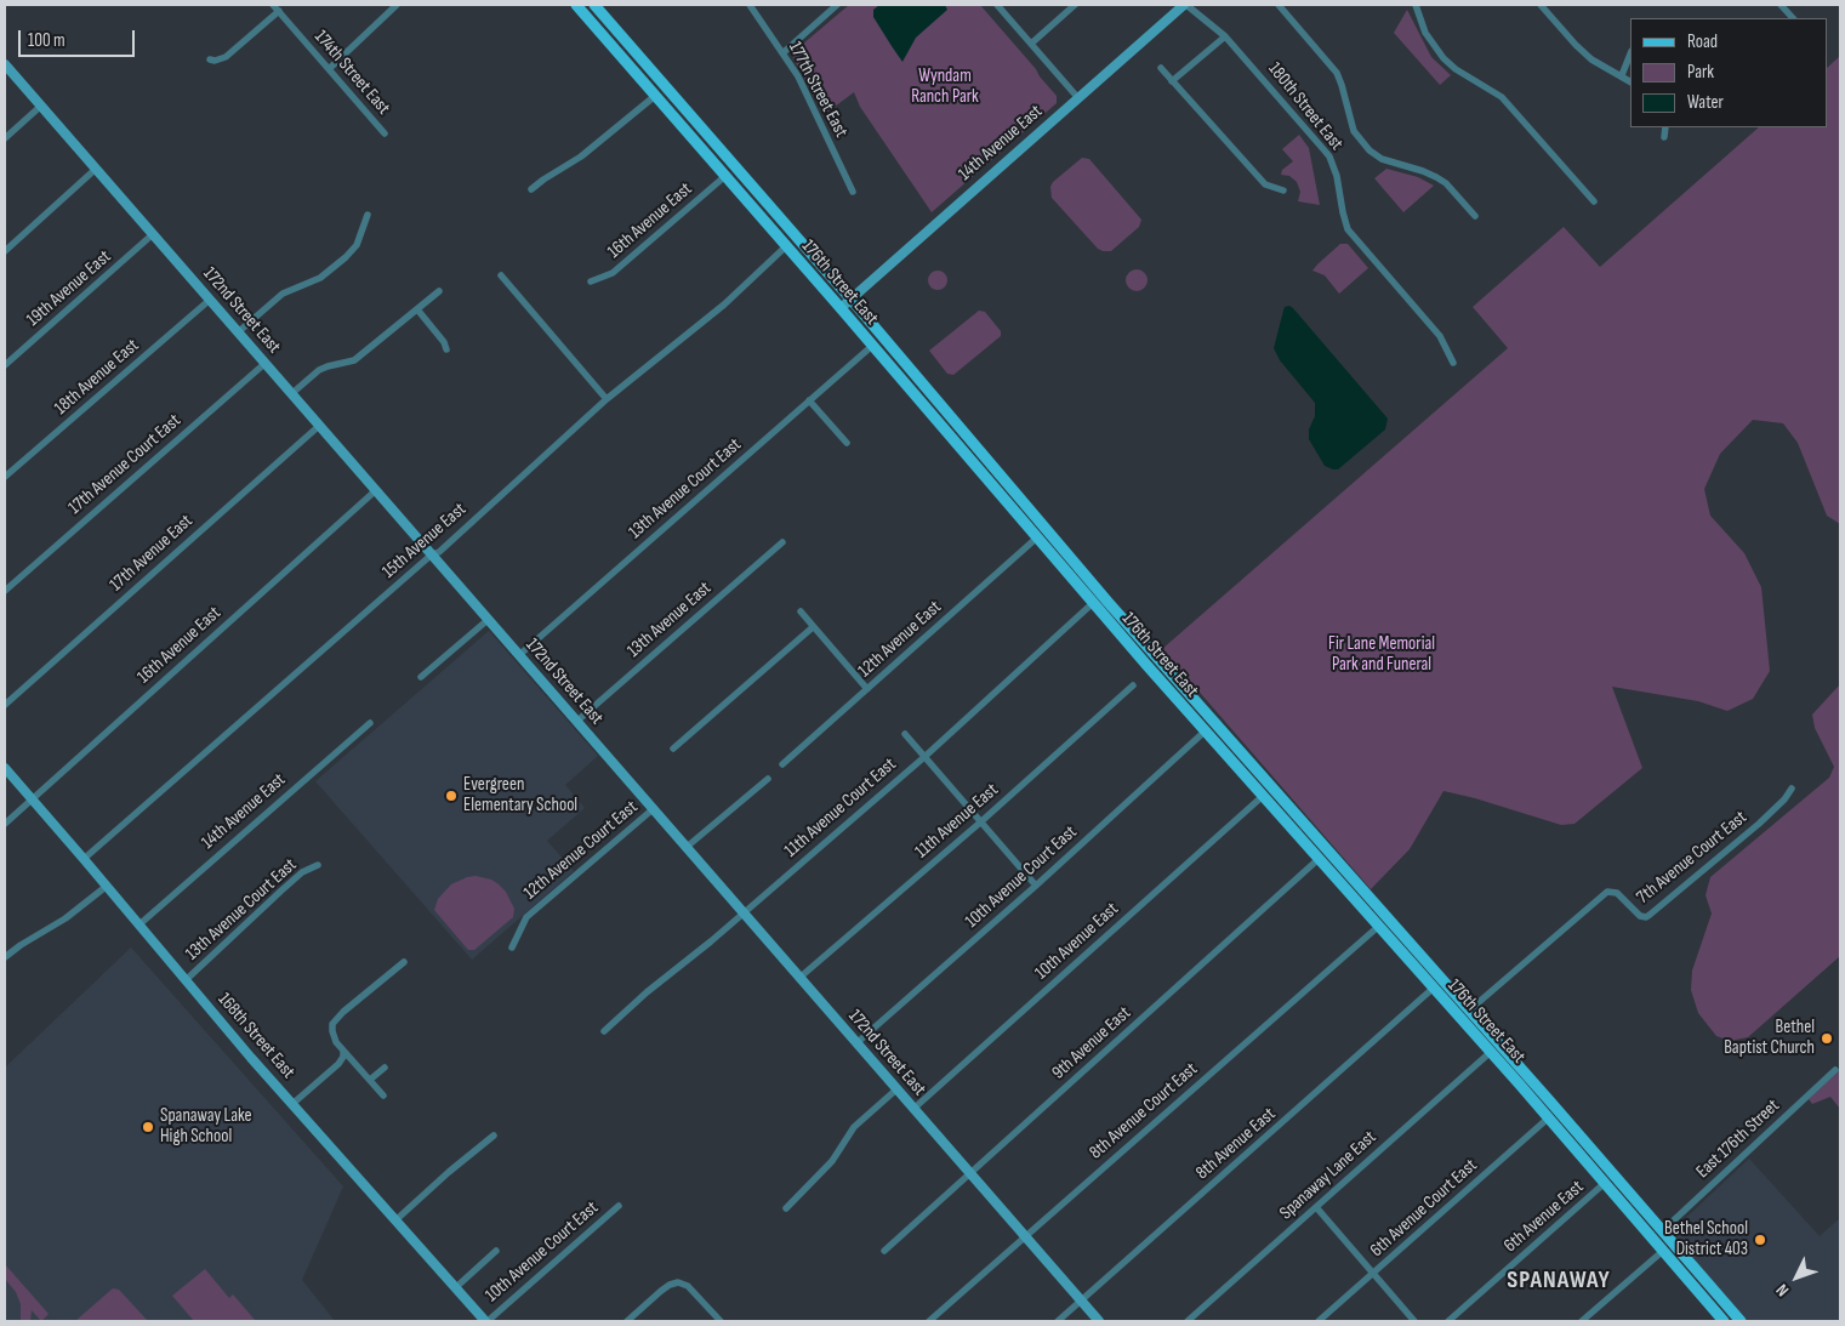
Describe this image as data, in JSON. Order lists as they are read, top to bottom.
{
  "streets": {
    "main road": ["176th Street East"],
    "street": [
      "174th Street East",
      "177th Street East",
      "180th Street East",
      "14th Avenue East",
      "16th Avenue East",
      "19th Avenue East",
      "172nd Street East",
      "18th Avenue East",
      "17th Avenue Court East",
      "13th Avenue Court East",
      "15th Avenue East",
      "17th Avenue East",
      "13th Avenue East",
      "12th Avenue East",
      "11th Avenue Court East",
      "11th Avenue East",
      "12th Avenue Court East",
      "7th Avenue Court East",
      "10th Avenue Court East",
      "10th Avenue East",
      "168th Street East",
      "9th Avenue East",
      "8th Avenue Court East",
      "East 176th Street",
      "8th Avenue East",
      "Spanaway Lane East",
      "6th Avenue Court East",
      "6th Avenue East"
    ]
  },
  "crossings": [
    ["180th Street East", "14th Avenue East"],
    ["14th Avenue East", "176th Street East"],
    ["14th Avenue East", "168th Street East"],
    ["16th Avenue East", "176th Street East"],
    ["16th Avenue East", "172nd Street East"],
    ["16th Avenue East", "168th Street East"],
    ["176th Street East", "13th Avenue Court East"],
    ["176th Street East", "15th Avenue East"],
    ["176th Street East", "12th Avenue East"],
    ["176th Street East", "11th Avenue Court East"],
    ["176th Street East", "7th Avenue Court East"],
    ["176th Street East", "10th Avenue Court East"],
    ["176th Street East", "10th Avenue East"],
    ["176th Street East", "9th Avenue East"],
    ["176th Street East", "8th Avenue Court East"],
    ["176th Street East", "East 176th Street"],
    ["176th Street East", "8th Avenue East"],
    ["176th Street East", "Spanaway Lane East"],
    ["176th Street East", "6th Avenue Court East"],
    ["176th Street East", "6th Avenue East"],
    ["19th Avenue East", "172nd Street East"],
    ["172nd Street East", "18th Avenue East"],
    ["172nd Street East", "17th Avenue Court East"],
    ["172nd Street East", "13th Avenue Court East"],
    ["172nd Street East", "15th Avenue East"],
    ["172nd Street East", "17th Avenue East"],
    ["172nd Street East", "13th Avenue East"],
    ["172nd Street East", "11th Avenue Court East"],
    ["172nd Street East", "11th Avenue East"],
    ["172nd Street East", "12th Avenue Court East"],
    ["172nd Street East", "10th Avenue Court East"],
    ["172nd Street East", "10th Avenue East"],
    ["172nd Street East", "9th Avenue East"],
    ["172nd Street East", "8th Avenue Court East"],
    ["172nd Street East", "8th Avenue East"],
    ["13th Avenue Court East", "168th Street East"],
    ["15th Avenue East", "168th Street East"],
    ["10th Avenue Court East", "168th Street East"]
  ],
  "districts": ["SPANAWAY"],
  "parks": ["Wyndam Ranch Park", "Fir Lane Memorial Park and Funeral"],
  "places": [
    "Evergreen Elementary School",
    "Bethel Baptist Church",
    "Spanaway Lake High School",
    "Bethel School District 403"
  ],
  "legend": ["Road", "Park", "Water"],
  "scale_bar": "100 m",
  "north": "bottom left"
}
